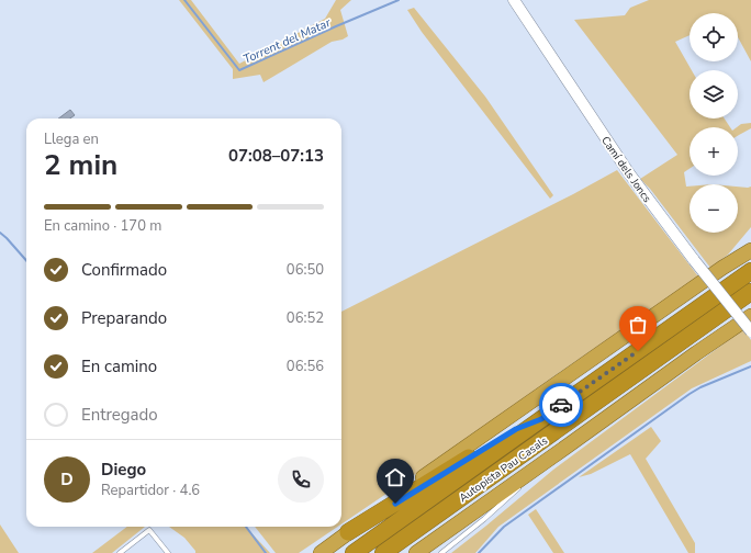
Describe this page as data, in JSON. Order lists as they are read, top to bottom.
{
  "streets": {
    "highway": ["Autopista Pau Casals"],
    "street": ["Camí dels Joncs"]
  },
  "water": ["Torrent del Matar"],
  "page": {
    "map_buttons": ["+", "−"],
    "heading": ["2 min", "Llega en", "07:08–07:13"],
    "panel": ["Diego", "Repartidor · 4.6"],
    "bar": "En camino · 170 m",
    "list": [
      ["Confirmado", "06:50"],
      ["Preparando", "06:52"],
      ["En camino", "06:56"],
      "Entregado"
    ],
    "round": "D"
  }
}
